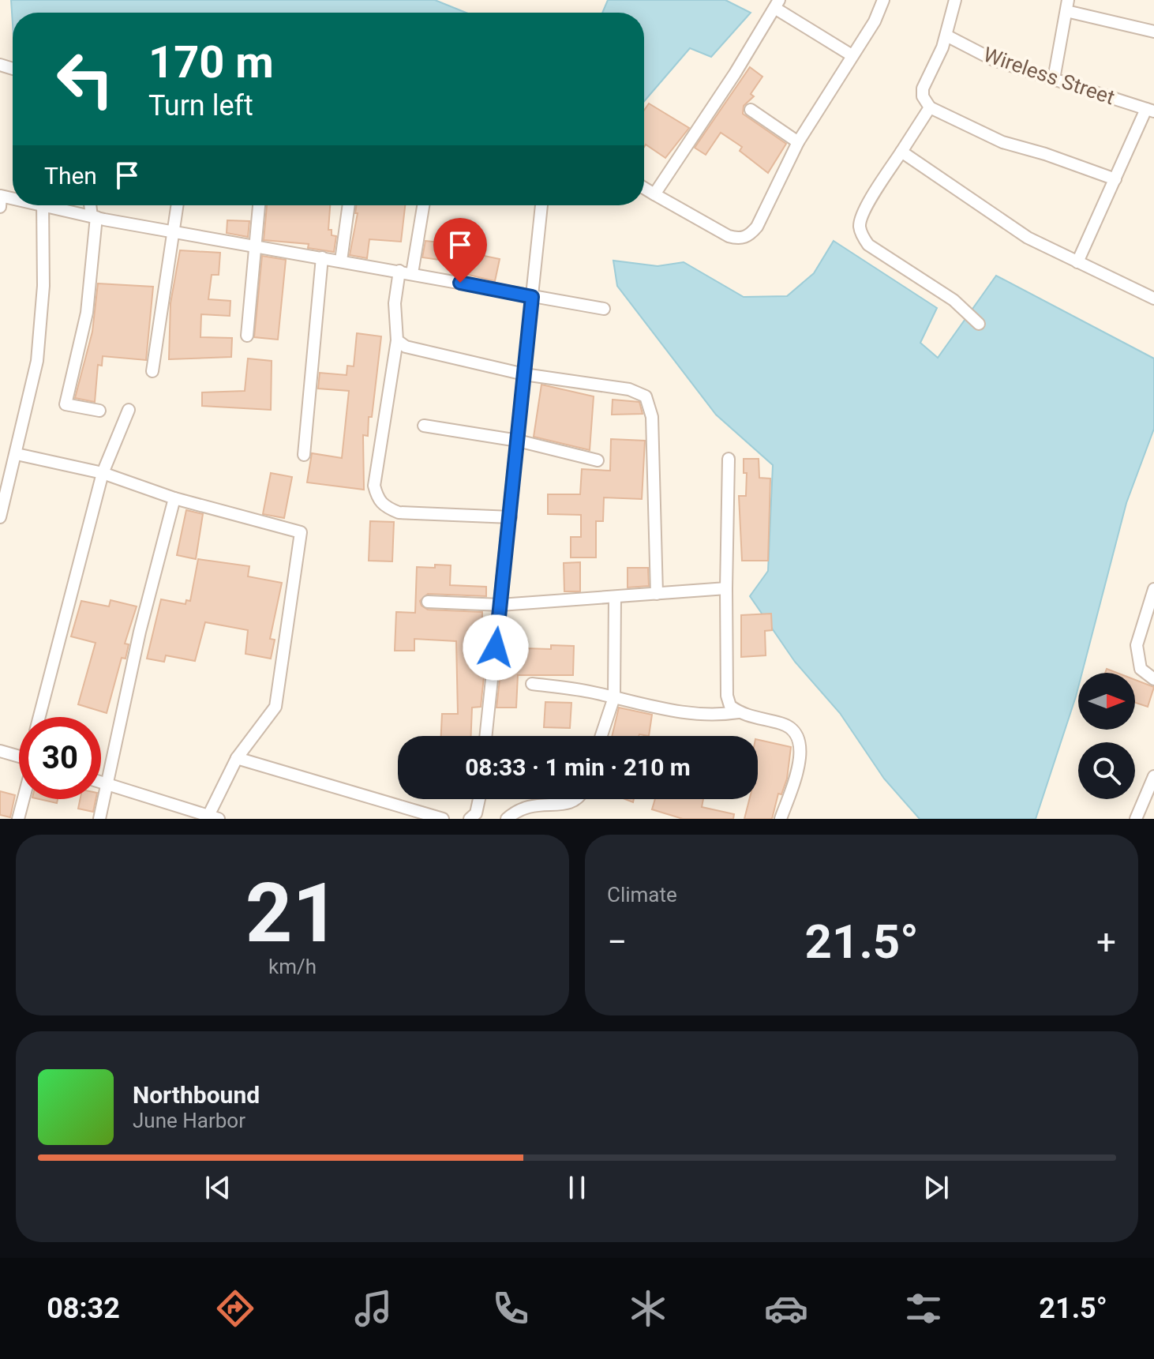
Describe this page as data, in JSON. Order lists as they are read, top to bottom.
{
  "streets": {
    "street": ["Wireless Street"]
  },
  "north": "right",
  "page": {
    "turn": ["170 m", "Turn left"],
    "then": "Then",
    "limit": "30",
    "trip": "08:33 · 1 min · 210 m",
    "tile": [
      ["21", "km/h"],
      "Climate"
    ],
    "heat": ["−", "21.5°", "+"],
    "song": ["Northbound", "June Harbor"],
    "tabs": ["08:32", "21.5°"]
  }
}
